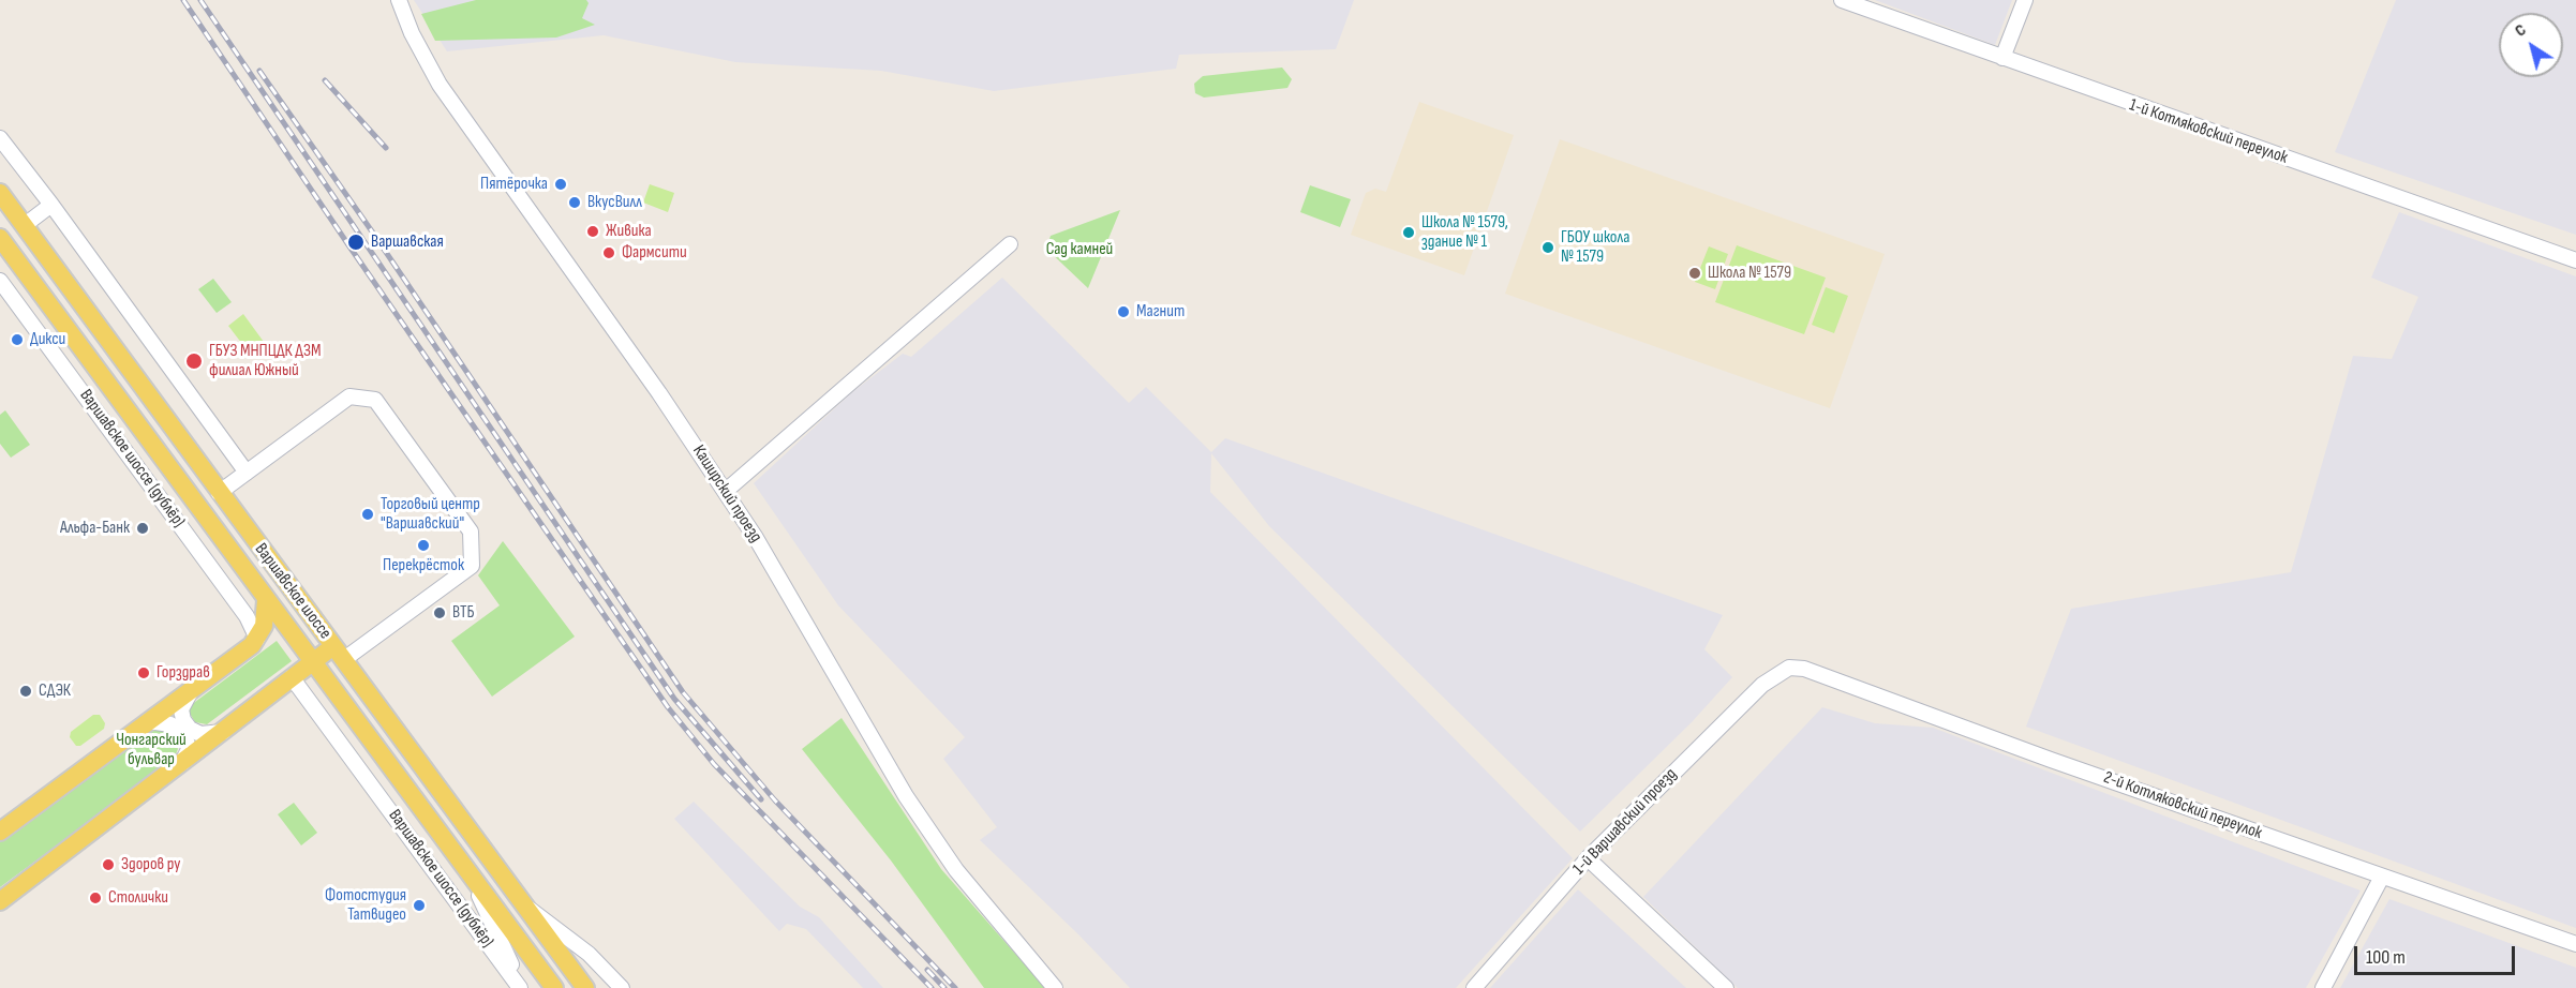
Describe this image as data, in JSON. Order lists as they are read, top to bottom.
{
  "streets": {
    "main road": ["Варшавское шоссе"],
    "street": [
      "1-й Котляковский переулок",
      "Варшавское шоссе (дублёр)",
      "Каширский проезд",
      "2-й Котляковский переулок",
      "1-й Варшавский проезд"
    ]
  },
  "crossings": [
    ["2-й Котляковский переулок", "1-й Варшавский проезд"]
  ],
  "parks": ["Сад камней", "Чонгарский бульвар"],
  "places": [
    "Пятёрочка",
    "ВкусВилл",
    "Живика",
    "Школа № 1579, здание № 1",
    "Варшавская",
    "ГБОУ школа № 1579",
    "Фармсити",
    "Школа № 1579",
    "Магнит",
    "Дикси",
    "ГБУЗ МНПЦДК ДЗМ филиал Южный",
    "Торговый центр \"Варшавский\"",
    "Альфа-Банк",
    "Перекрёсток",
    "ВТБ",
    "Горздрав",
    "СДЭК",
    "Здоров ру",
    "Столички",
    "Фотостудия Татвидео"
  ],
  "scale_bar": "100 m",
  "north": "top left"
}
